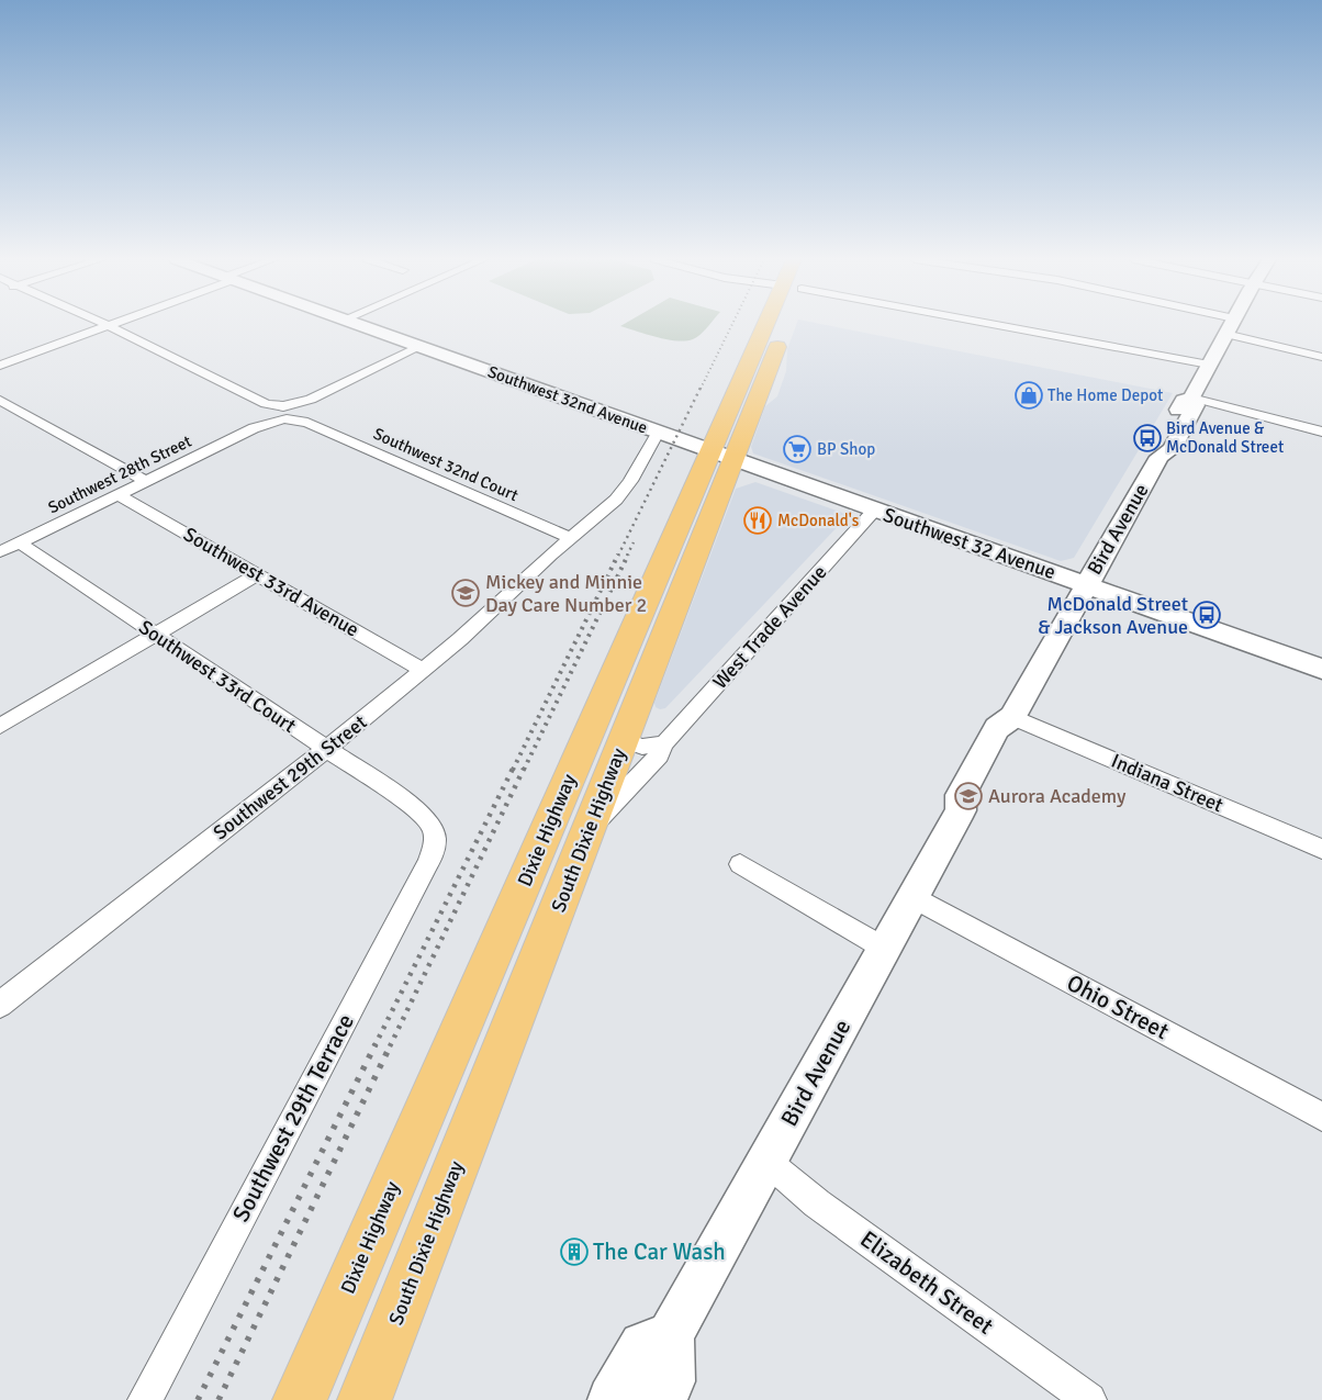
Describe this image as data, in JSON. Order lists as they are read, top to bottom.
{
  "streets": {
    "highway": ["Dixie Highway", "South Dixie Highway"],
    "street": [
      "Southwest 32nd Avenue",
      "Southwest 32nd Court",
      "Southwest 28th Street",
      "Bird Avenue",
      "Southwest 32 Avenue",
      "Southwest 33rd Avenue",
      "West Trade Avenue",
      "Southwest 33rd Court",
      "Southwest 29th Street",
      "Indiana Street",
      "Ohio Street",
      "Southwest 29th Terrace",
      "Elizabeth Street"
    ]
  },
  "crossings": [
    ["Southwest 32nd Avenue", "Southwest 28th Street"],
    ["Southwest 32nd Avenue", "Southwest 32 Avenue"],
    ["Southwest 32nd Avenue", "Dixie Highway"],
    ["Southwest 32nd Avenue", "South Dixie Highway"],
    ["Southwest 32nd Court", "Southwest 28th Street"],
    ["Southwest 32nd Court", "Southwest 29th Street"],
    ["Southwest 28th Street", "Southwest 33rd Avenue"],
    ["Southwest 28th Street", "Southwest 33rd Court"],
    ["Bird Avenue", "Southwest 32 Avenue"],
    ["Bird Avenue", "Indiana Street"],
    ["Bird Avenue", "Ohio Street"],
    ["Bird Avenue", "Elizabeth Street"],
    ["Southwest 32 Avenue", "West Trade Avenue"],
    ["Southwest 32 Avenue", "Dixie Highway"],
    ["Southwest 32 Avenue", "South Dixie Highway"],
    ["Southwest 33rd Avenue", "Southwest 29th Street"],
    ["West Trade Avenue", "South Dixie Highway"],
    ["Southwest 33rd Court", "Southwest 29th Street"],
    ["Southwest 33rd Court", "Southwest 29th Terrace"],
    ["Dixie Highway", "South Dixie Highway"]
  ],
  "places": {
    "shop": ["The Home Depot"],
    "bus stop": ["Bird Avenue & McDonald Street", "McDonald Street & Jackson Avenue"],
    "supermarket": ["BP Shop"],
    "restaurant": ["McDonald's"],
    "school or university": ["Mickey and Minnie Day Care Number 2", "Aurora Academy"],
    "building": ["The Car Wash"]
  }
}
